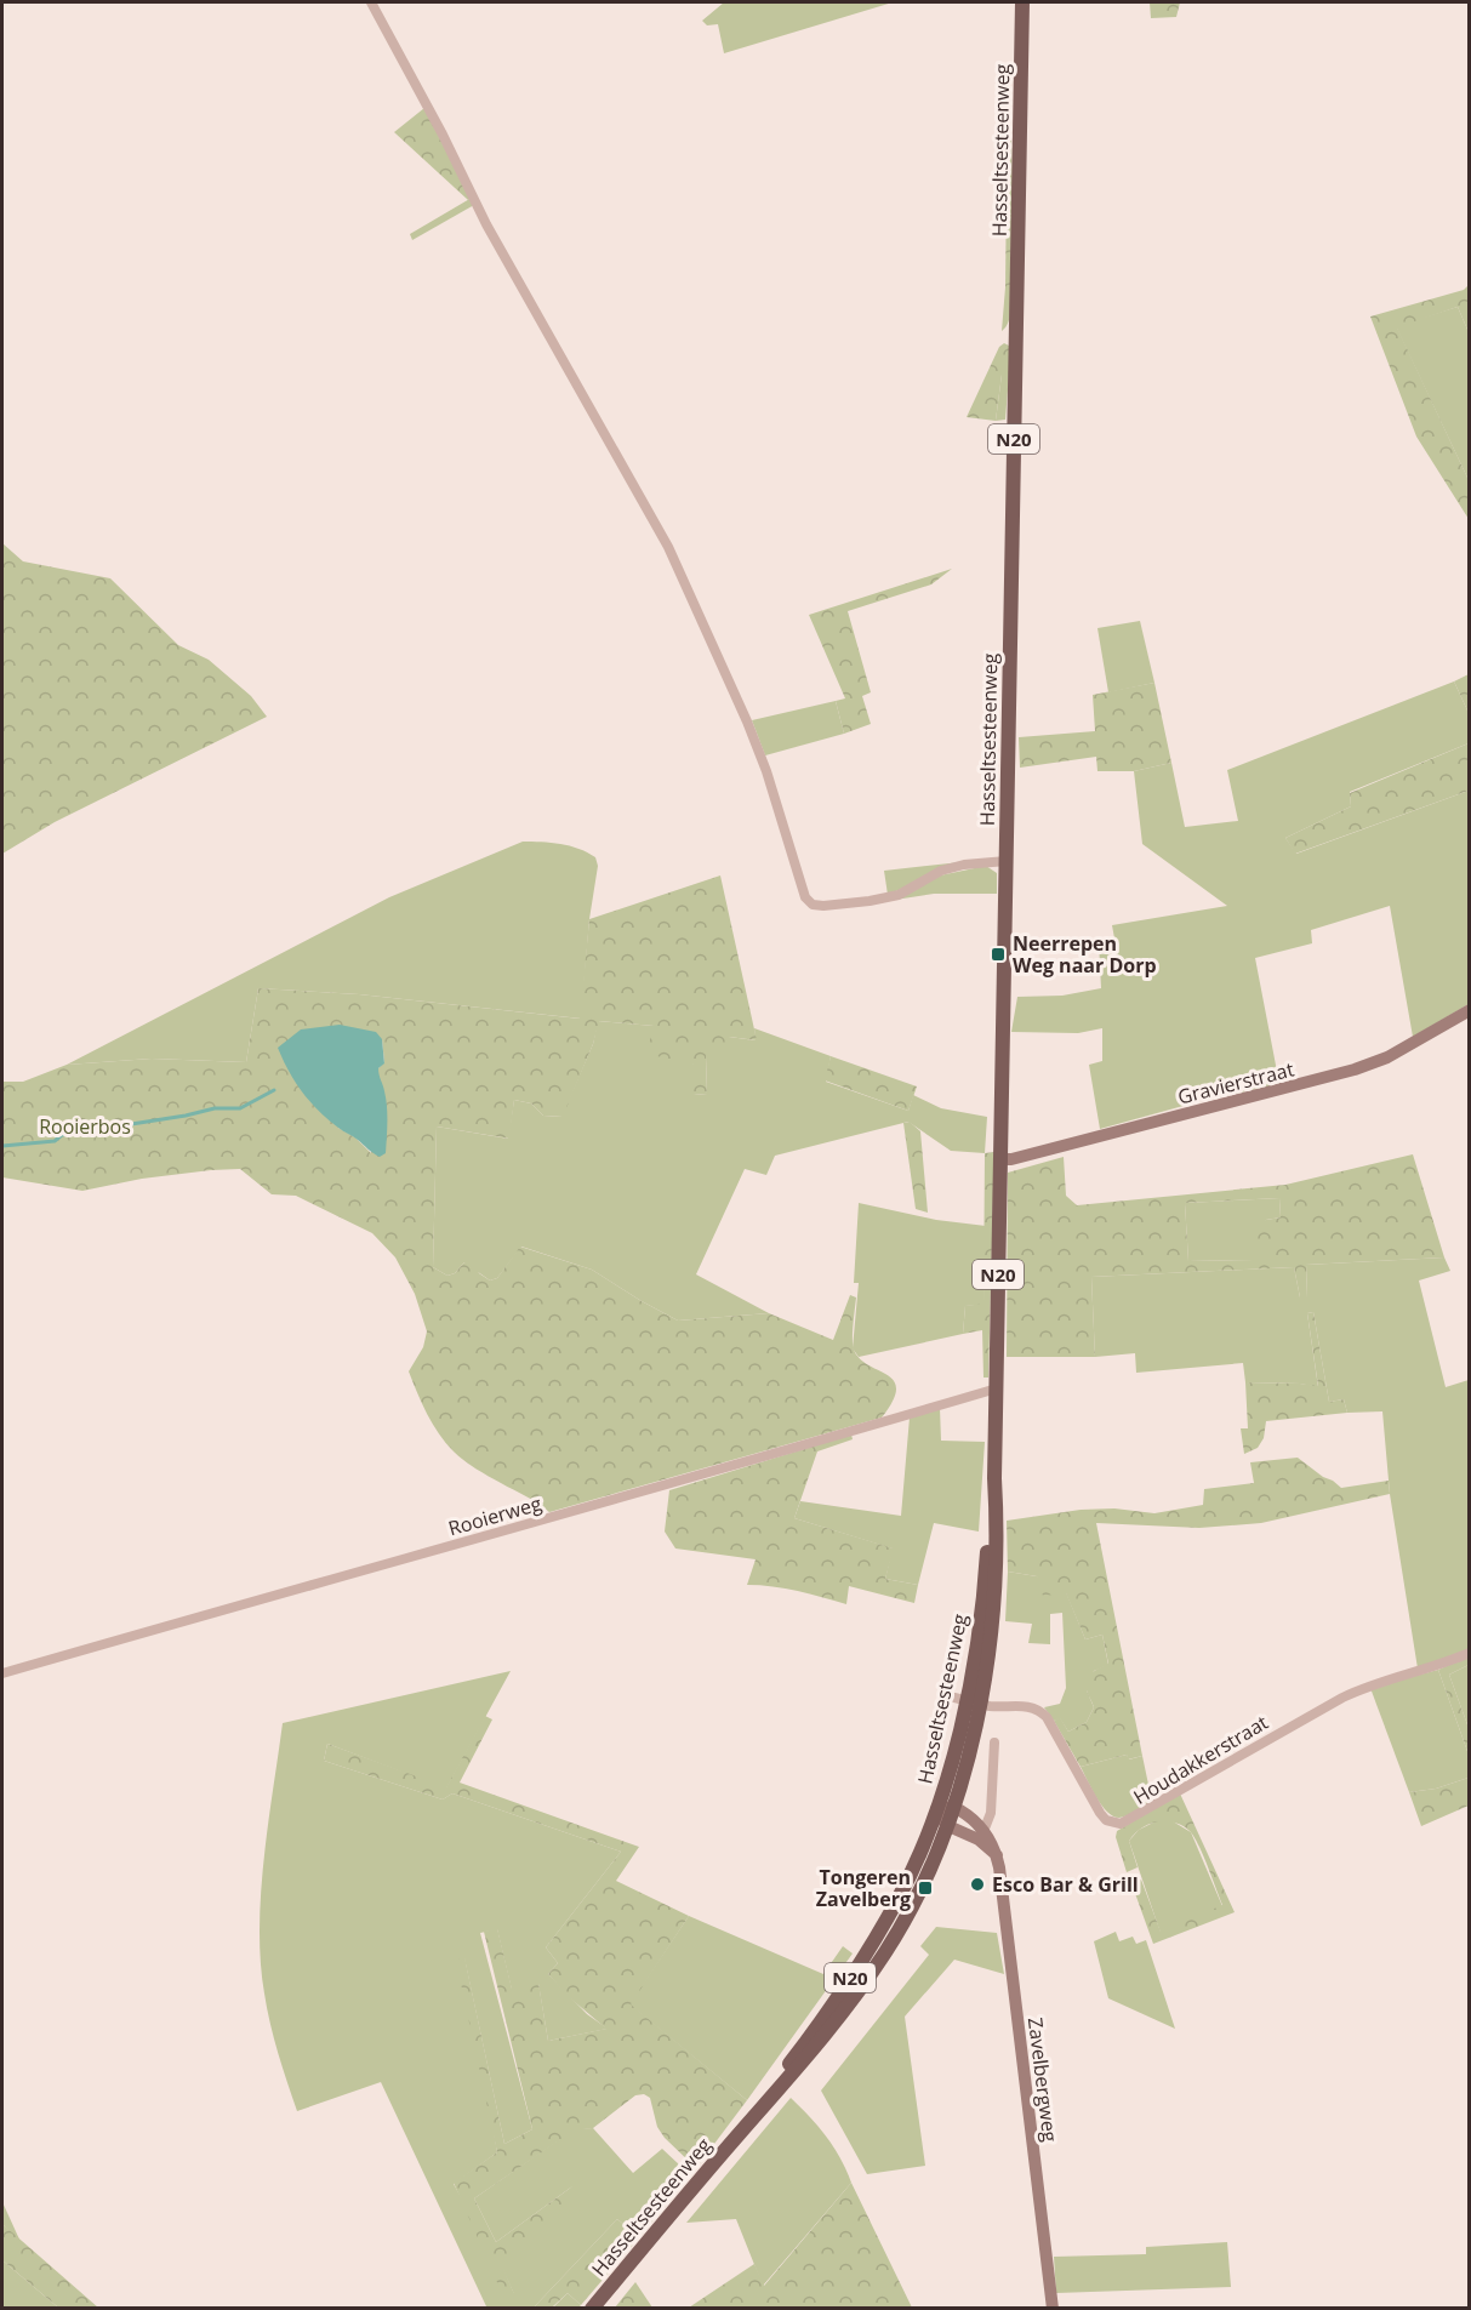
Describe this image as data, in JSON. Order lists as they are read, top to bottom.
{
  "streets": {
    "main road": [
      "Hasseltsesteenweg",
      "N20",
      "Gravierstraat",
      "Zavelbergweg"
    ],
    "street": ["Rooierweg", "Houdakkerstraat"]
  },
  "crossings": [
    ["Hasseltsesteenweg", "Gravierstraat"],
    ["Hasseltsesteenweg", "Rooierweg"],
    ["Hasseltsesteenweg", "Houdakkerstraat"],
    ["Hasseltsesteenweg", "Zavelbergweg"]
  ],
  "parks": ["Rooierbos"],
  "places": {
    "transit": ["Neerrepen Weg naar Dorp", "Tongeren Zavelberg"],
    "other": ["Esco Bar & Grill"]
  }
}
